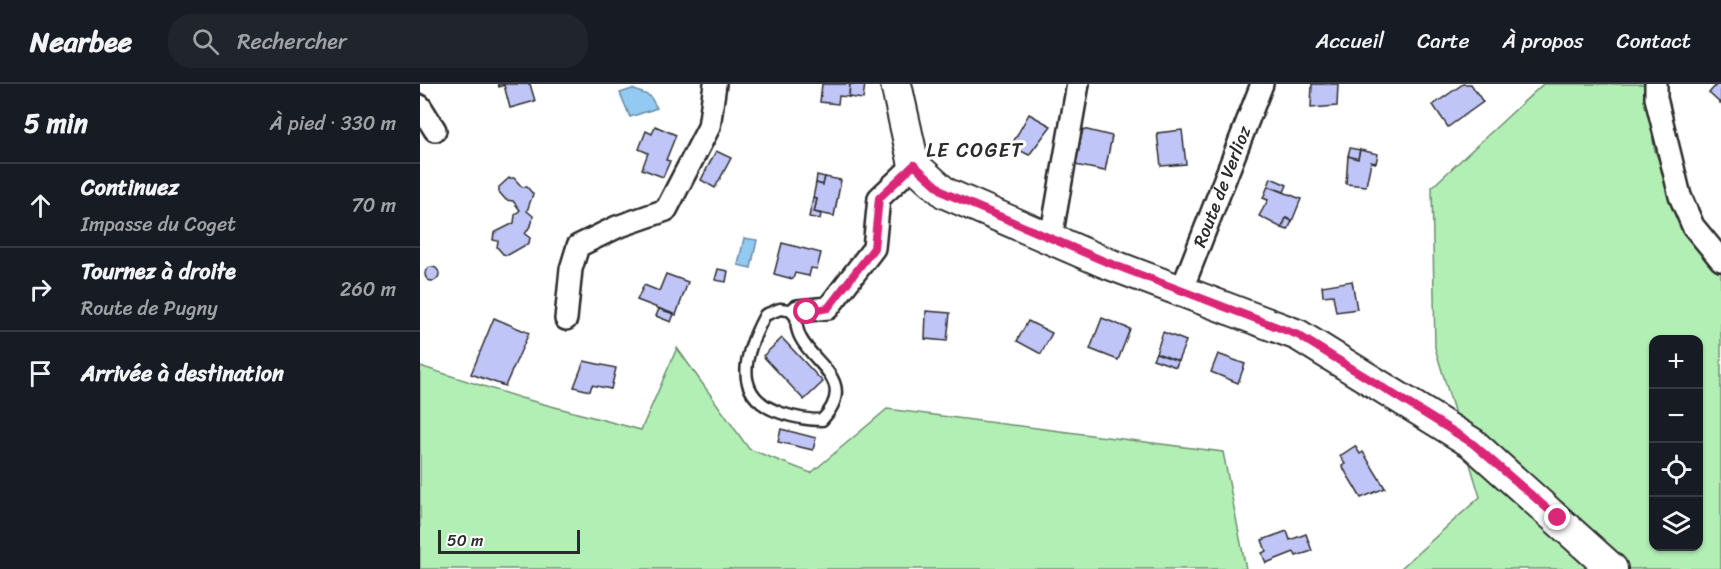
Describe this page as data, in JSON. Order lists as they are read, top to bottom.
{
  "streets": {
    "street": ["Route de Verlioz"]
  },
  "districts": ["LE COGET"],
  "scale_bar": "50 m",
  "page": {
    "header": "Nearbee",
    "search": "Rechercher",
    "nav": [
      "Accueil",
      "Carte",
      "À propos",
      "Contact"
    ],
    "heading": ["5 min", "À pied · 330 m"],
    "list": [
      ["Continuez", "Impasse du Coget", "70 m"],
      ["Tournez à droite", "Route de Pugny", "260 m"],
      "Arrivée à destination"
    ],
    "map_buttons": ["+", "−"],
    "scale": "50 m"
  }
}
